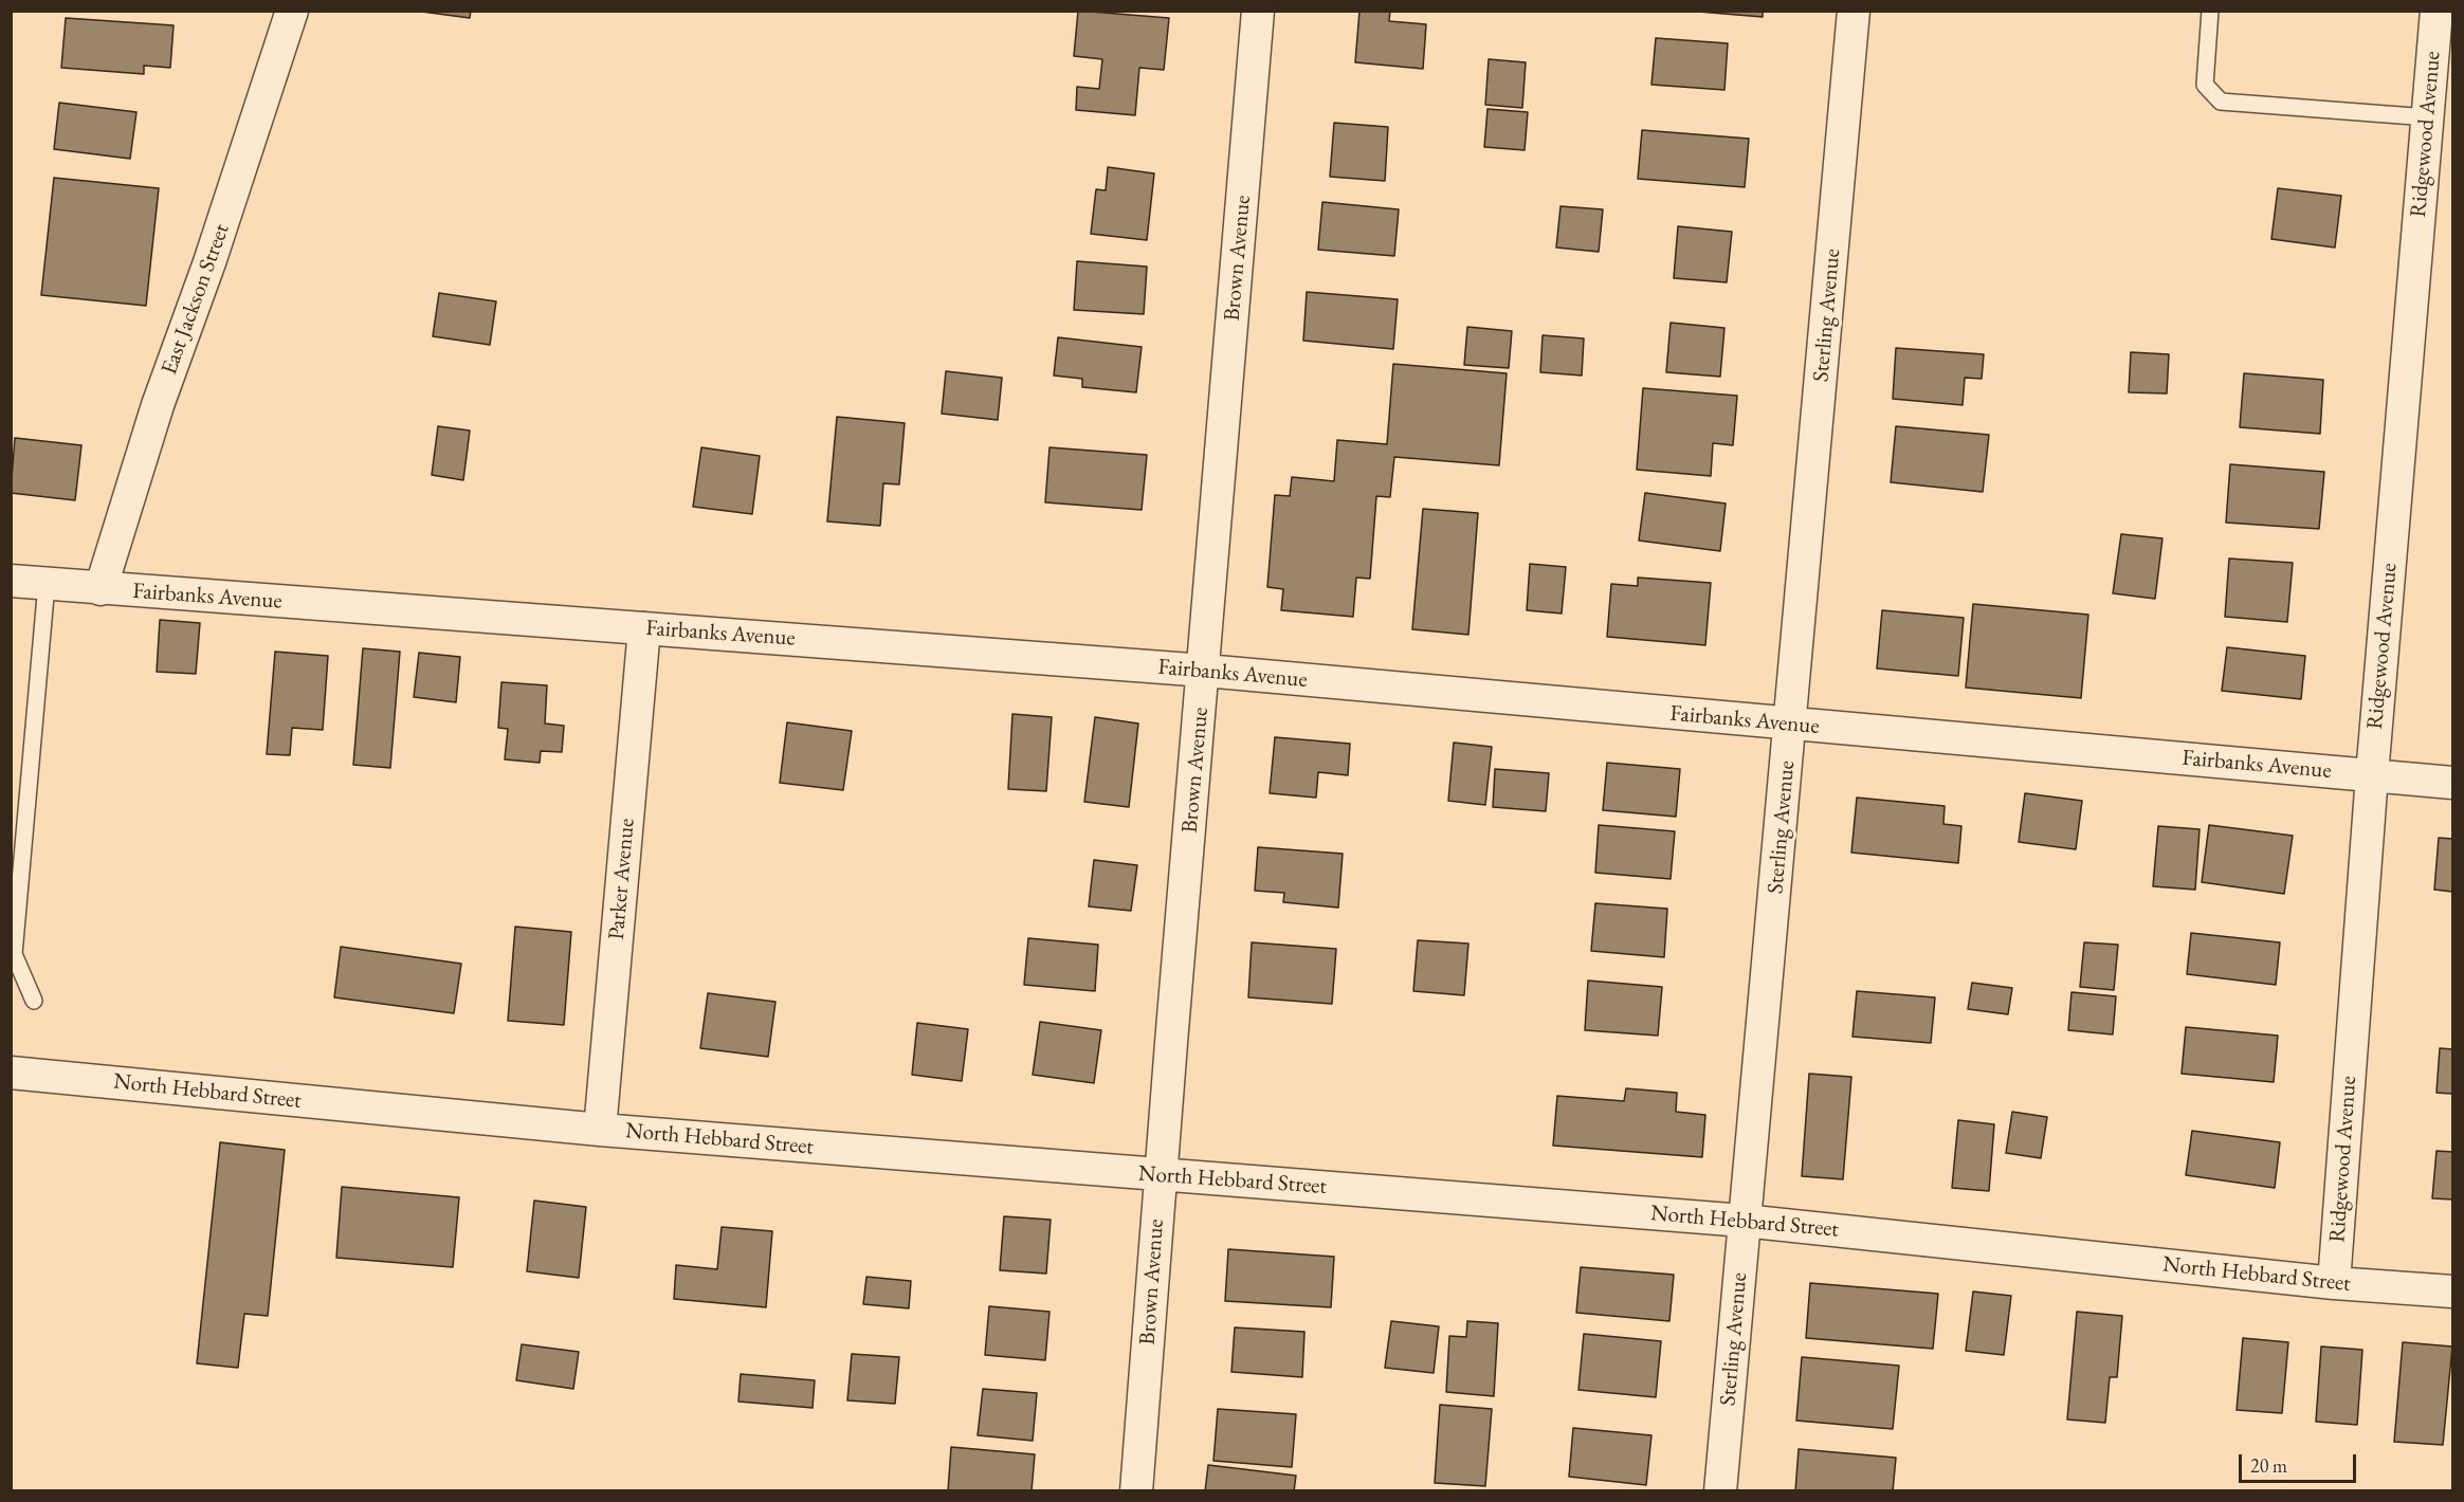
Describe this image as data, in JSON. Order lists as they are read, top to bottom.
{
  "streets": {
    "street": [
      "Ridgewood Avenue",
      "Brown Avenue",
      "East Jackson Street",
      "Sterling Avenue",
      "Fairbanks Avenue",
      "Parker Avenue",
      "North Hebbard Street"
    ]
  },
  "crossings": [
    ["Ridgewood Avenue", "Fairbanks Avenue"],
    ["Ridgewood Avenue", "North Hebbard Street"],
    ["Brown Avenue", "Fairbanks Avenue"],
    ["Brown Avenue", "North Hebbard Street"],
    ["East Jackson Street", "Fairbanks Avenue"],
    ["Sterling Avenue", "Fairbanks Avenue"],
    ["Sterling Avenue", "North Hebbard Street"],
    ["Fairbanks Avenue", "Parker Avenue"],
    ["Parker Avenue", "North Hebbard Street"]
  ],
  "scale_bar": "20 m"
}
